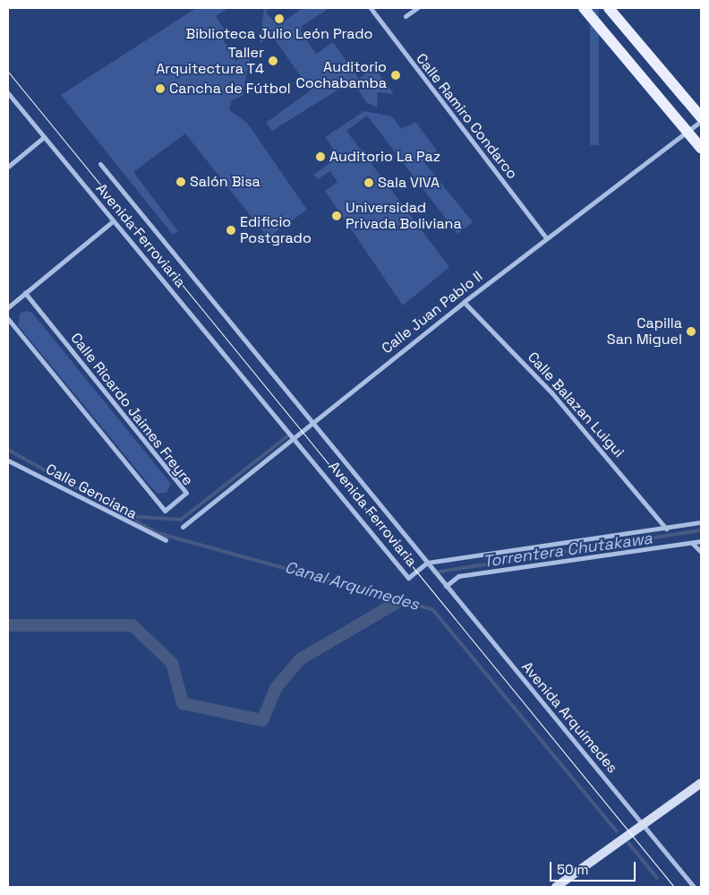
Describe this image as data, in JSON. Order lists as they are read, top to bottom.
{
  "streets": {
    "street": [
      "Calle Ramiro Condarco",
      "Avenida Ferroviaria",
      "Calle Juan Pablo II",
      "Calle Balazan Luigui",
      "Calle Ricardo Jaimes Freyre",
      "Calle Genciana",
      "Avenida Arquímedes"
    ]
  },
  "crossings": [
    ["Calle Ramiro Condarco", "Calle Juan Pablo II"],
    ["Avenida Ferroviaria", "Calle Juan Pablo II"],
    ["Avenida Ferroviaria", "Avenida Arquímedes"],
    ["Calle Juan Pablo II", "Calle Balazan Luigui"]
  ],
  "water": ["Torrentera Chutakawa", "Canal Arquímedes"],
  "places": [
    "Biblioteca Julio León Prado",
    "Taller Arquitectura T4",
    "Auditorio Cochabamba",
    "Cancha de Fútbol",
    "Auditorio La Paz",
    "Salón Bisa",
    "Sala VIVA",
    "Universidad Privada Boliviana",
    "Edificio Postgrado",
    "Capilla San Miguel"
  ],
  "scale_bar": "50 m"
}
